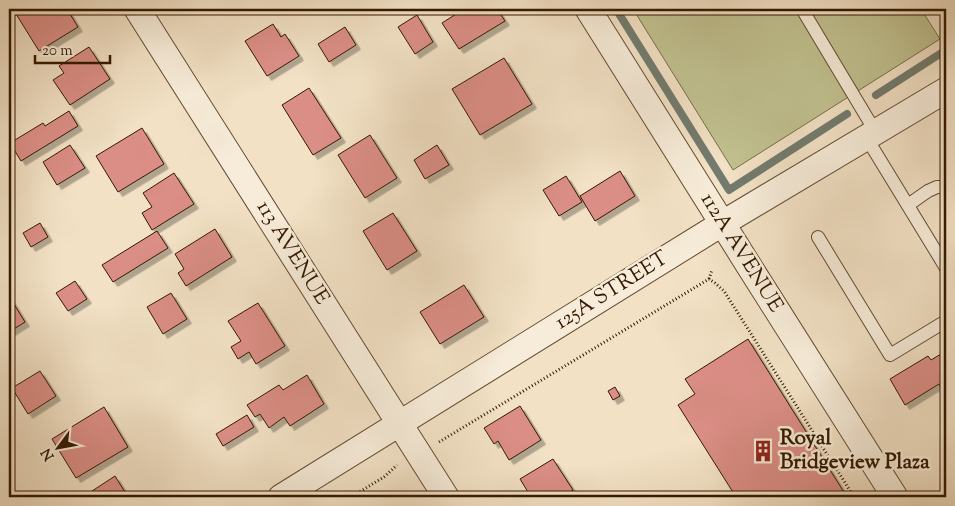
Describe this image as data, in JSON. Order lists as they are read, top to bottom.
{
  "streets": {
    "street": ["113 AVENUE", "112A AVENUE", "125A STREET"]
  },
  "crossings": [
    ["113 AVENUE", "125A STREET"],
    ["112A AVENUE", "125A STREET"]
  ],
  "places": {
    "building": ["Royal Bridgeview Plaza"]
  },
  "scale_bar": "20 m",
  "north": "bottom left"
}
